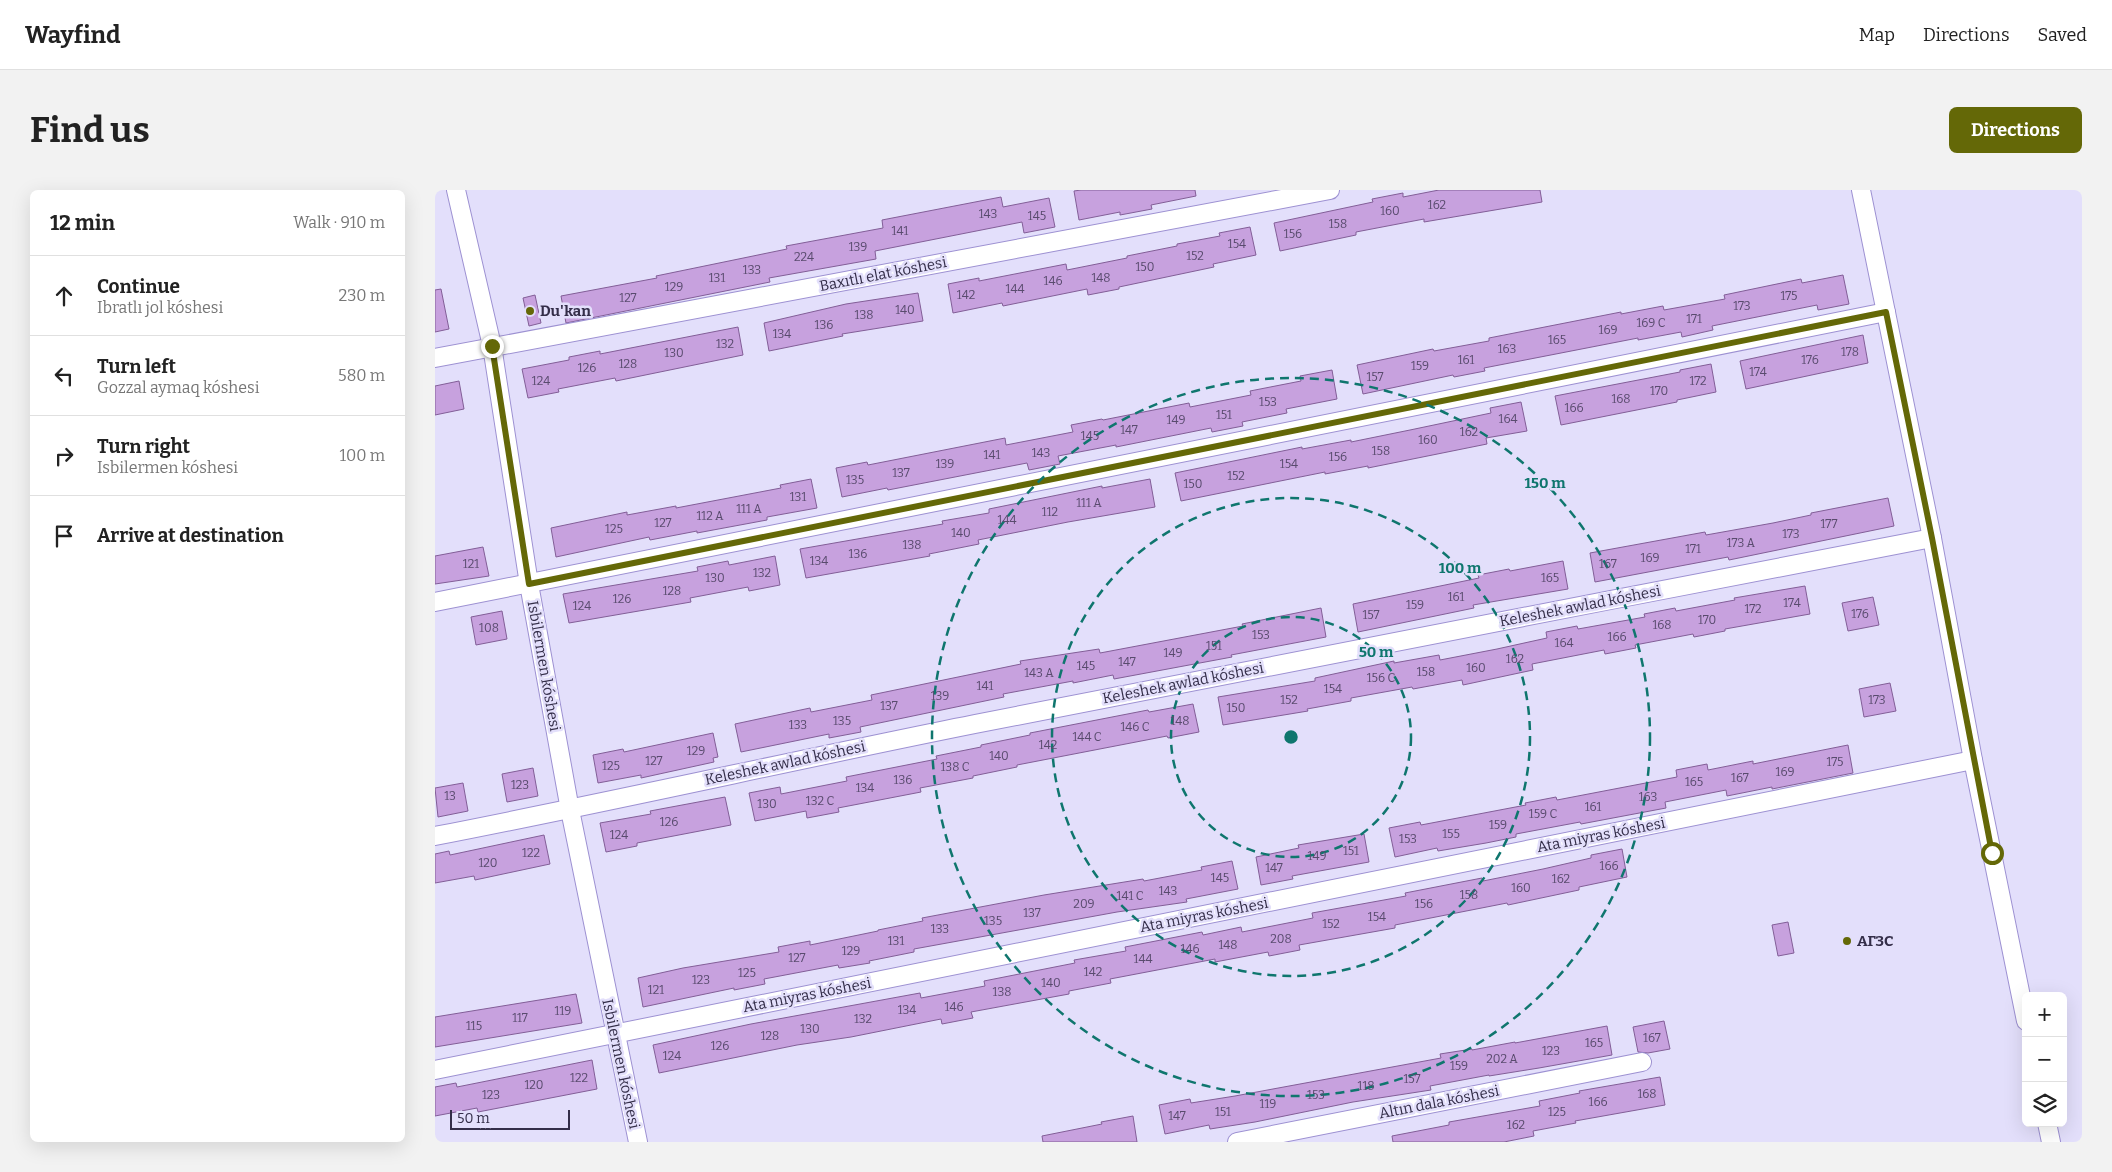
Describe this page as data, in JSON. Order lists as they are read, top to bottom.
{
  "streets": {
    "street": [
      "Baxıtlı elat kóshesi",
      "Keleshek awlad kóshesi",
      "Isbilermen kóshesi",
      "Ata miyras kóshesi",
      "Altın dala kóshesi"
    ]
  },
  "crossings": [
    ["Baxıtlı elat kóshesi", "Isbilermen kóshesi"],
    ["Keleshek awlad kóshesi", "Isbilermen kóshesi"],
    ["Isbilermen kóshesi", "Ata miyras kóshesi"]
  ],
  "places": ["Du'kan", "АГЗС"],
  "house_numbers": [
    "162",
    "160",
    "143",
    "145",
    "158",
    "141",
    "156",
    "154",
    "139",
    "152",
    "224",
    "150",
    "133",
    "131",
    "148",
    "146",
    "129",
    "144",
    "142",
    "175",
    "127",
    "173",
    "140",
    "138",
    "171",
    "169 С",
    "136",
    "169",
    "134",
    "165",
    "132",
    "163",
    "178",
    "130",
    "161",
    "176",
    "128",
    "159",
    "126",
    "174",
    "157",
    "124",
    "172",
    "170",
    "168",
    "153",
    "166",
    "151",
    "164",
    "149",
    "147",
    "162",
    "145",
    "160",
    "158",
    "143",
    "141",
    "156",
    "139",
    "154",
    "137",
    "152",
    "135",
    "150",
    "131",
    "111 А",
    "111 А",
    "112",
    "112 А",
    "144",
    "127",
    "177",
    "125",
    "140",
    "173",
    "173 А",
    "138",
    "171",
    "136",
    "169",
    "134",
    "121",
    "167",
    "132",
    "130",
    "165",
    "128",
    "161",
    "126",
    "174",
    "159",
    "124",
    "172",
    "176",
    "157",
    "170",
    "168",
    "108",
    "153",
    "166",
    "164",
    "151",
    "149",
    "162",
    "147",
    "145",
    "160",
    "158",
    "143 А",
    "156 С",
    "141",
    "154",
    "139",
    "152",
    "173",
    "137",
    "150",
    "135",
    "148",
    "133",
    "146 С",
    "144 С",
    "142",
    "129",
    "140",
    "127",
    "175",
    "125",
    "138 С",
    "169",
    "167",
    "136",
    "165",
    "123",
    "134",
    "13",
    "163",
    "132 С",
    "130",
    "161",
    "159 С",
    "126",
    "159",
    "155",
    "124",
    "153",
    "151",
    "122",
    "149",
    "120",
    "166",
    "147",
    "145",
    "162",
    "160",
    "143",
    "158",
    "141 С",
    "209",
    "156",
    "137",
    "154",
    "135",
    "152",
    "133",
    "208",
    "131",
    "148",
    "146",
    "129",
    "127",
    "144",
    "142",
    "125",
    "123",
    "140",
    "121",
    "138",
    "146",
    "134",
    "119",
    "117",
    "132",
    "115",
    "130",
    "128",
    "167",
    "165",
    "126",
    "123",
    "124",
    "202 А",
    "159",
    "122",
    "157",
    "120",
    "118",
    "168",
    "123",
    "153",
    "166",
    "119",
    "151",
    "125",
    "147",
    "162"
  ],
  "scale_bar": "50 m",
  "page": {
    "header": "Wayfind",
    "nav": ["Map", "Directions", "Saved"],
    "buttons": "Directions",
    "title": "Find us",
    "heading": ["12 min", "Walk · 910 m"],
    "list": [
      ["Continue", "Ibratlı jol kóshesi", "230 m"],
      ["Turn left", "Gozzal aymaq kóshesi", "580 m"],
      ["Turn right", "Isbilermen kóshesi", "100 m"],
      "Arrive at destination"
    ],
    "map_buttons": ["+", "−"],
    "scale": "50 m"
  },
  "rings": ["150 m", "100 m", "50 m"]
}
